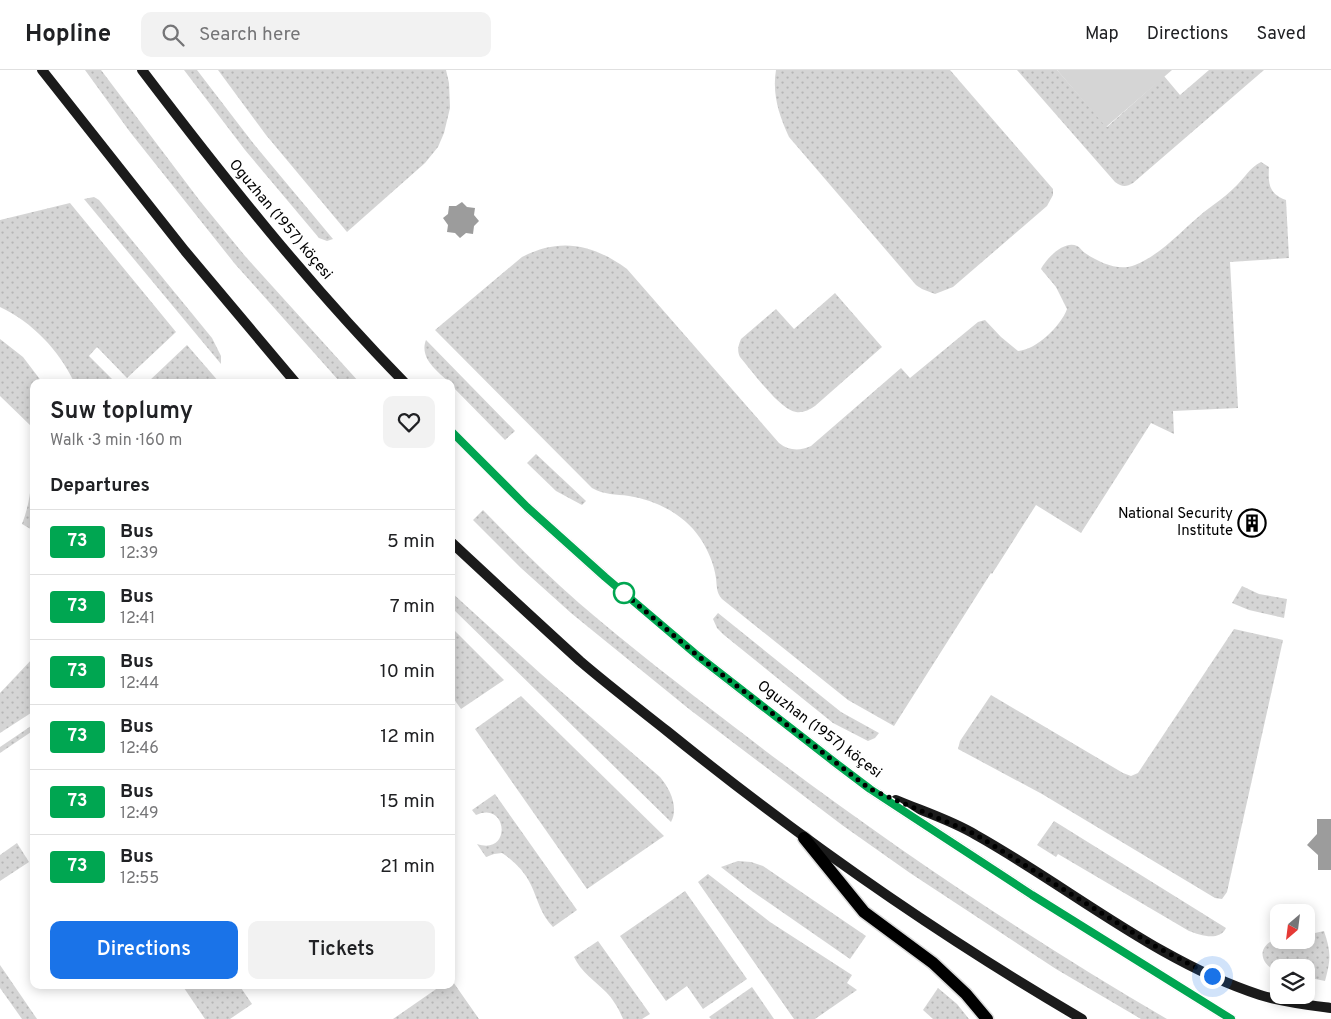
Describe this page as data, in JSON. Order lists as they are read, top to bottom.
{
  "streets": {
    "main road": ["Oguzhan (1957) köçesi"]
  },
  "places": {
    "building": ["National Security Institute"]
  },
  "lines": ["bus line 73"],
  "north": "bottom left",
  "page": {
    "header": "Hopline",
    "search": "Search here",
    "nav": ["Map", "Directions", "Saved"],
    "heading": [
      ["Suw toplumy", "Walk · 3 min · 160 m"],
      "Departures"
    ],
    "list": [
      {
        "mark": "73",
        "name": "Bus",
        "note": "12:39",
        "value": "5 min"
      },
      {
        "mark": "73",
        "name": "Bus",
        "note": "12:41",
        "value": "7 min"
      },
      {
        "mark": "73",
        "name": "Bus",
        "note": "12:44",
        "value": "10 min"
      },
      {
        "mark": "73",
        "name": "Bus",
        "note": "12:46",
        "value": "12 min"
      },
      {
        "mark": "73",
        "name": "Bus",
        "note": "12:49",
        "value": "15 min"
      },
      {
        "mark": "73",
        "name": "Bus",
        "note": "12:55",
        "value": "21 min"
      }
    ],
    "buttons": ["Directions", "Tickets"]
  }
}
